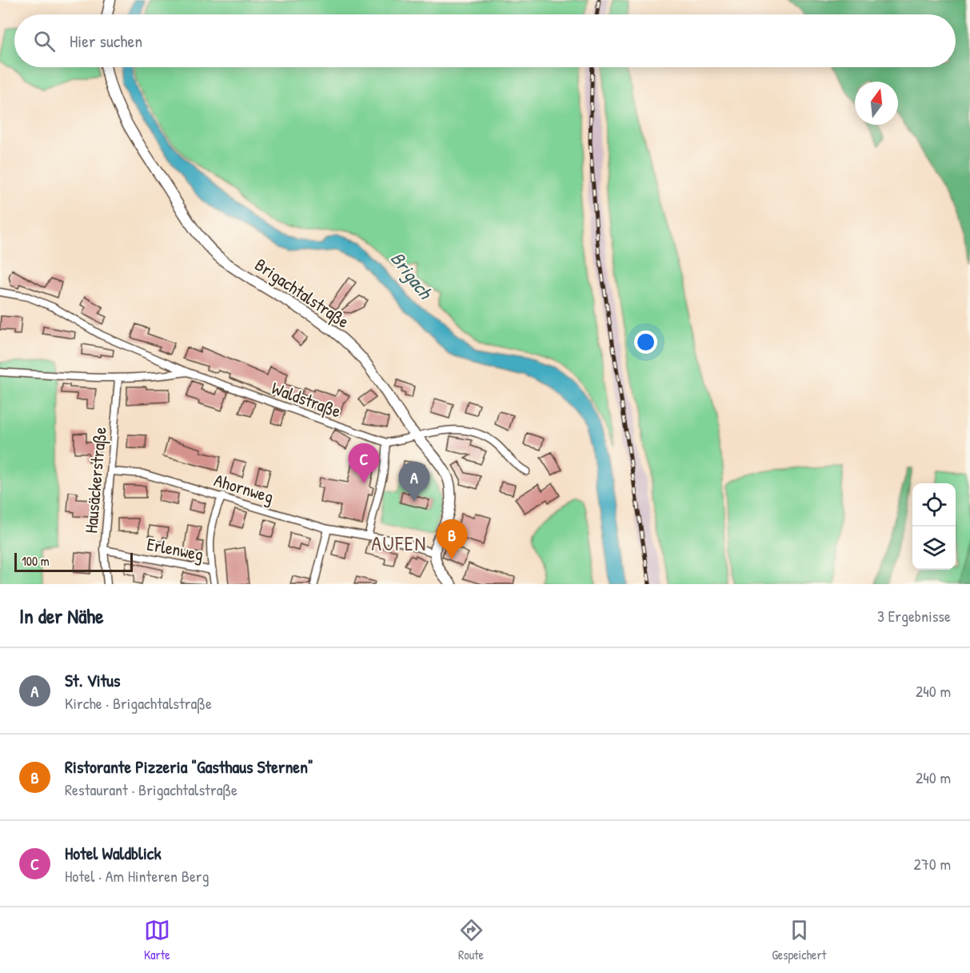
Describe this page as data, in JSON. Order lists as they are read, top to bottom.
{
  "streets": {
    "street": [
      "Brigachtalstraße",
      "Waldstraße",
      "Hausäckerstraße",
      "Ahornweg",
      "Erlenweg"
    ]
  },
  "crossings": [
    ["Brigachtalstraße", "Waldstraße"],
    ["Brigachtalstraße", "Ahornweg"],
    ["Waldstraße", "Hausäckerstraße"],
    ["Hausäckerstraße", "Ahornweg"],
    ["Hausäckerstraße", "Erlenweg"]
  ],
  "districts": ["AUFEN"],
  "water": ["Brigach"],
  "scale_bar": "100 m",
  "north": "top",
  "page": {
    "search": "Hier suchen",
    "pins": ["C", "A", "B"],
    "scale": "100 m",
    "heading": ["In der Nähe", "3 Ergebnisse"],
    "list": [
      {
        "mark": "A",
        "name": "St. Vitus",
        "note": "Kirche · Brigachtalstraße",
        "value": "240 m"
      },
      {
        "mark": "B",
        "name": "Ristorante Pizzeria \"Gasthaus Sternen\"",
        "note": "Restaurant · Brigachtalstraße",
        "value": "240 m"
      },
      {
        "mark": "C",
        "name": "Hotel Waldblick",
        "note": "Hotel · Am Hinteren Berg",
        "value": "270 m"
      }
    ],
    "nav": ["Karte", "Route", "Gespeichert"]
  }
}
